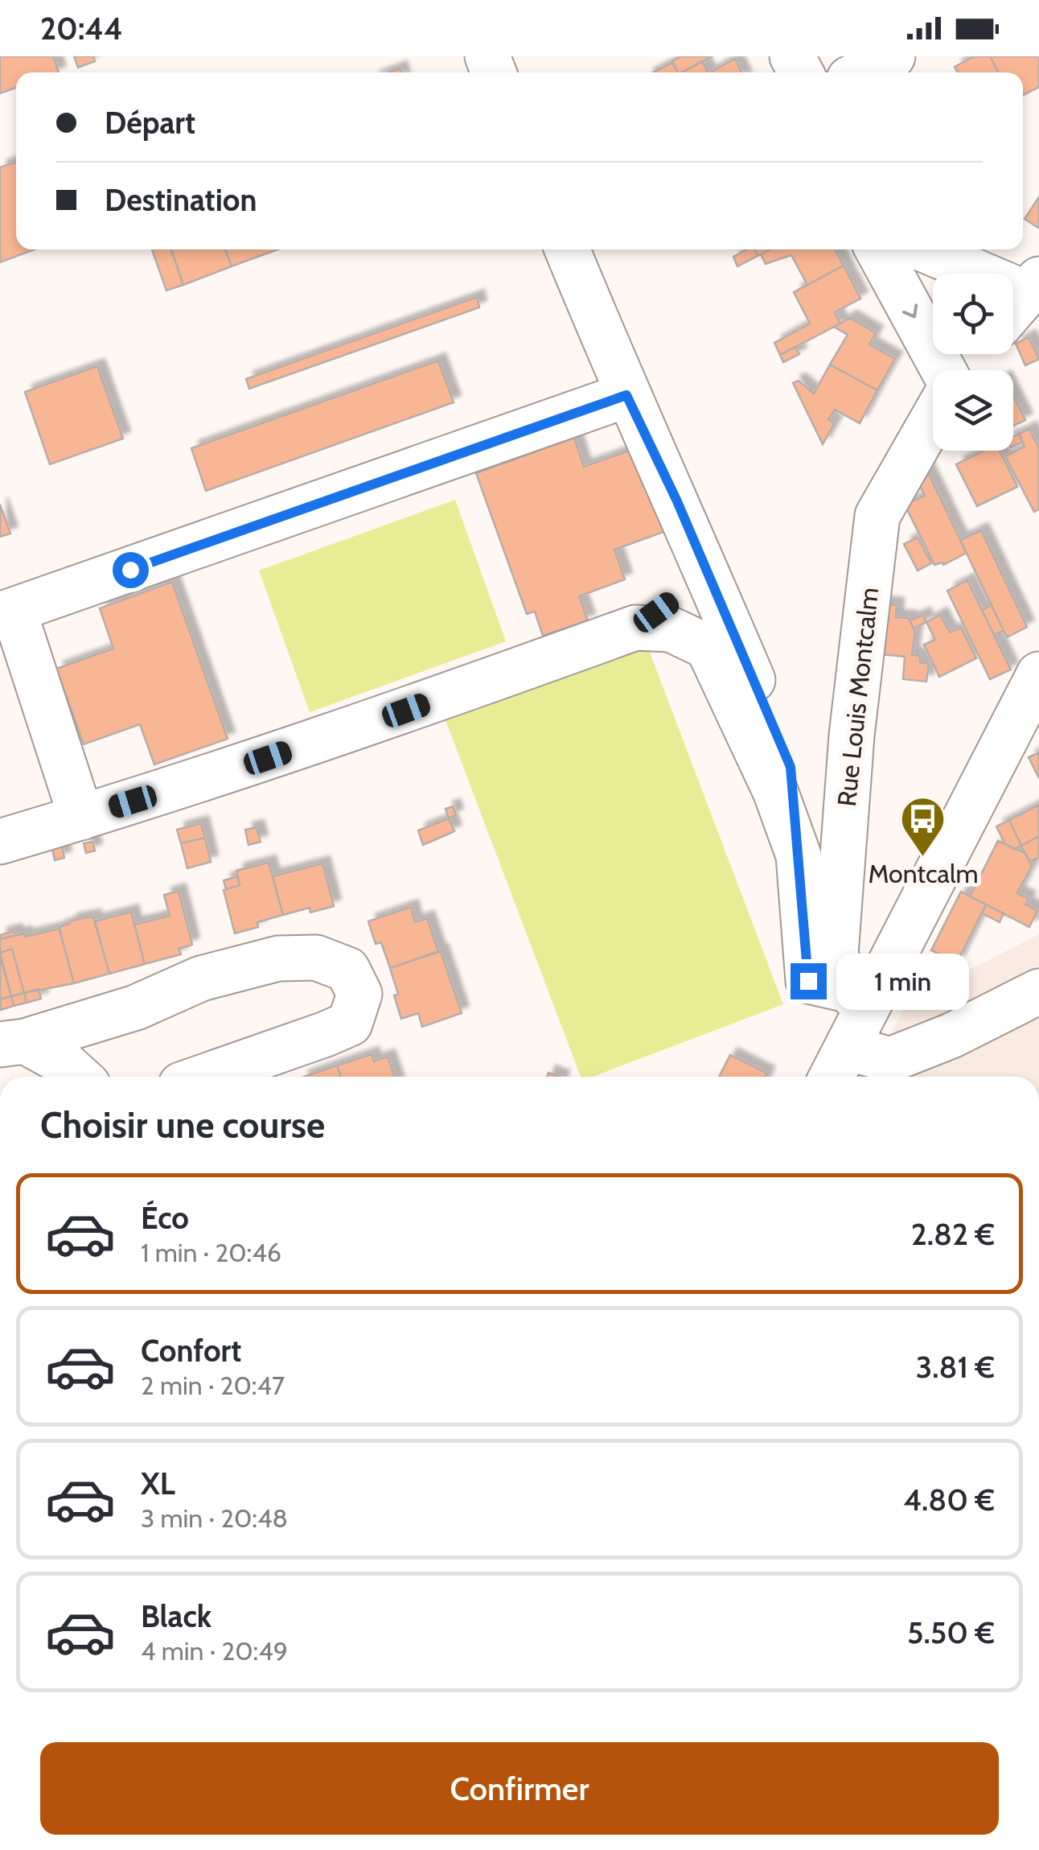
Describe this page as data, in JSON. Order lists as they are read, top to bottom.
{
  "streets": {
    "street": ["Rue Louis Montcalm"]
  },
  "places": {
    "bus stop": ["Montcalm"]
  },
  "page": {
    "status": "20:44",
    "banner": ["Départ", "Destination"],
    "bubble": "1 min",
    "heading": "Choisir une course",
    "list": [
      {
        "name": "Éco",
        "note": "1 min · 20:46",
        "value": "2.82 €"
      },
      {
        "name": "Confort",
        "note": "2 min · 20:47",
        "value": "3.81 €"
      },
      {
        "name": "XL",
        "note": "3 min · 20:48",
        "value": "4.80 €"
      },
      {
        "name": "Black",
        "note": "4 min · 20:49",
        "value": "5.50 €"
      }
    ],
    "buttons": "Confirmer"
  }
}
